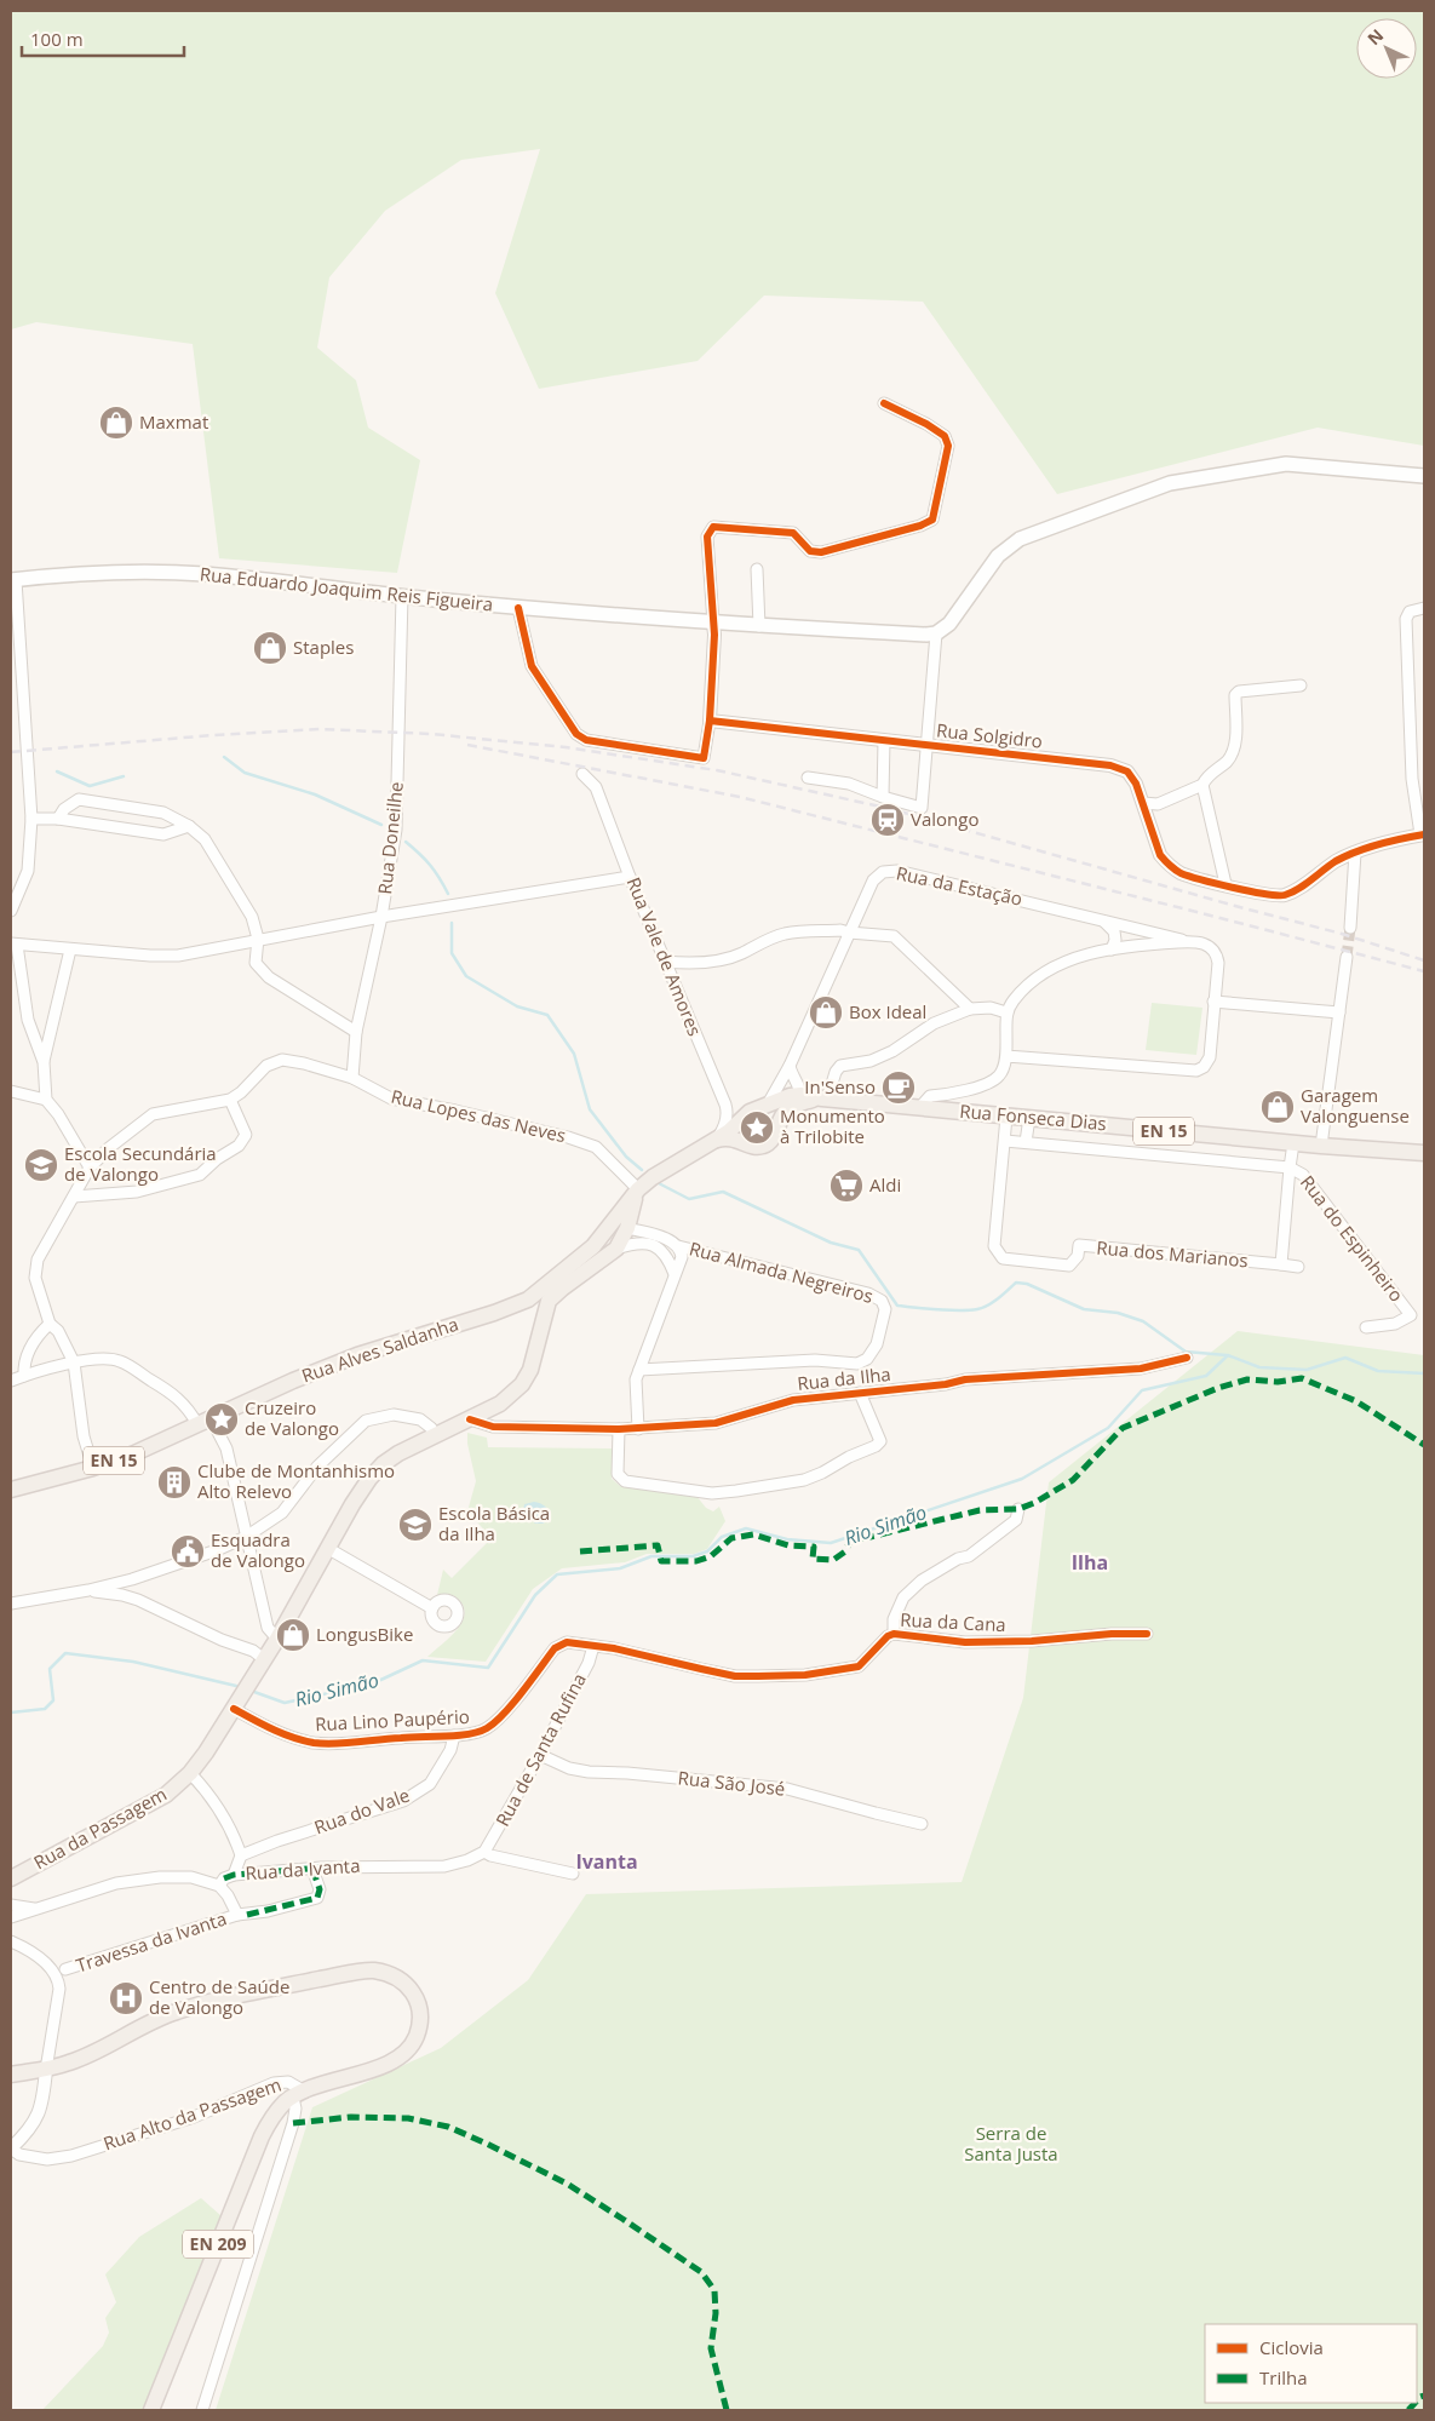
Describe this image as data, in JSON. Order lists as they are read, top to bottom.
{
  "streets": {
    "main road": [
      "Rua Eduardo Joaquim Reis Figueira",
      "Rua Fonseca Dias",
      "EN 15",
      "Rua Alves Saldanha",
      "Rua da Passagem",
      "EN 209"
    ],
    "street": [
      "Rua Solgidro",
      "Rua Doneilhe",
      "Rua da Estação",
      "Rua Vale de Amores",
      "Rua Lopes das Neves",
      "Rua do Espinheiro",
      "Rua dos Marianos",
      "Rua Almada Negreiros",
      "Rua da Ilha",
      "Rua da Cana",
      "Rua Lino Paupério",
      "Rua de Santa Rufina",
      "Rua São José",
      "Rua do Vale",
      "Rua da Ivanta",
      "Travessa da Ivanta",
      "Rua Alto da Passagem"
    ]
  },
  "crossings": [
    ["Rua Eduardo Joaquim Reis Figueira", "Rua Doneilhe"],
    ["Rua Doneilhe", "Rua Lopes das Neves"],
    ["Rua da Estação", "Rua Fonseca Dias"],
    ["Rua Fonseca Dias", "Rua dos Marianos"],
    ["EN 15", "Rua Alves Saldanha"],
    ["Rua Alves Saldanha", "Rua da Passagem"],
    ["Rua da Ilha", "Rua da Passagem"],
    ["Rua da Cana", "Rua Lino Paupério"],
    ["Rua da Cana", "Rua de Santa Rufina"],
    ["Rua Lino Paupério", "Rua de Santa Rufina"],
    ["Rua Lino Paupério", "Rua do Vale"],
    ["Rua Lino Paupério", "Rua da Passagem"],
    ["Rua de Santa Rufina", "Rua São José"],
    ["Rua de Santa Rufina", "Rua da Ivanta"],
    ["Rua da Ivanta", "Travessa da Ivanta"],
    ["Rua Alto da Passagem", "EN 209"]
  ],
  "districts": ["Ilha", "Ivanta"],
  "water": ["Rio Simão"],
  "parks": ["Serra de Santa Justa"],
  "places": {
    "shop": [
      "Maxmat",
      "Staples",
      "Box Ideal",
      "Garagem Valonguense",
      "LongusBike"
    ],
    "station": ["Valongo"],
    "cafe": ["In'Senso"],
    "place": ["Monumento à Trilobite", "Cruzeiro de Valongo"],
    "school or university": ["Escola Secundária de Valongo", "Escola Básica da Ilha"],
    "supermarket": ["Aldi"],
    "building": ["Clube de Montanhismo Alto Relevo"],
    "public building": ["Esquadra de Valongo"],
    "hospital": ["Centro de Saúde de Valongo"]
  },
  "legend": ["Ciclovia", "Trilha"],
  "scale_bar": "100 m",
  "north": "top left"
}
